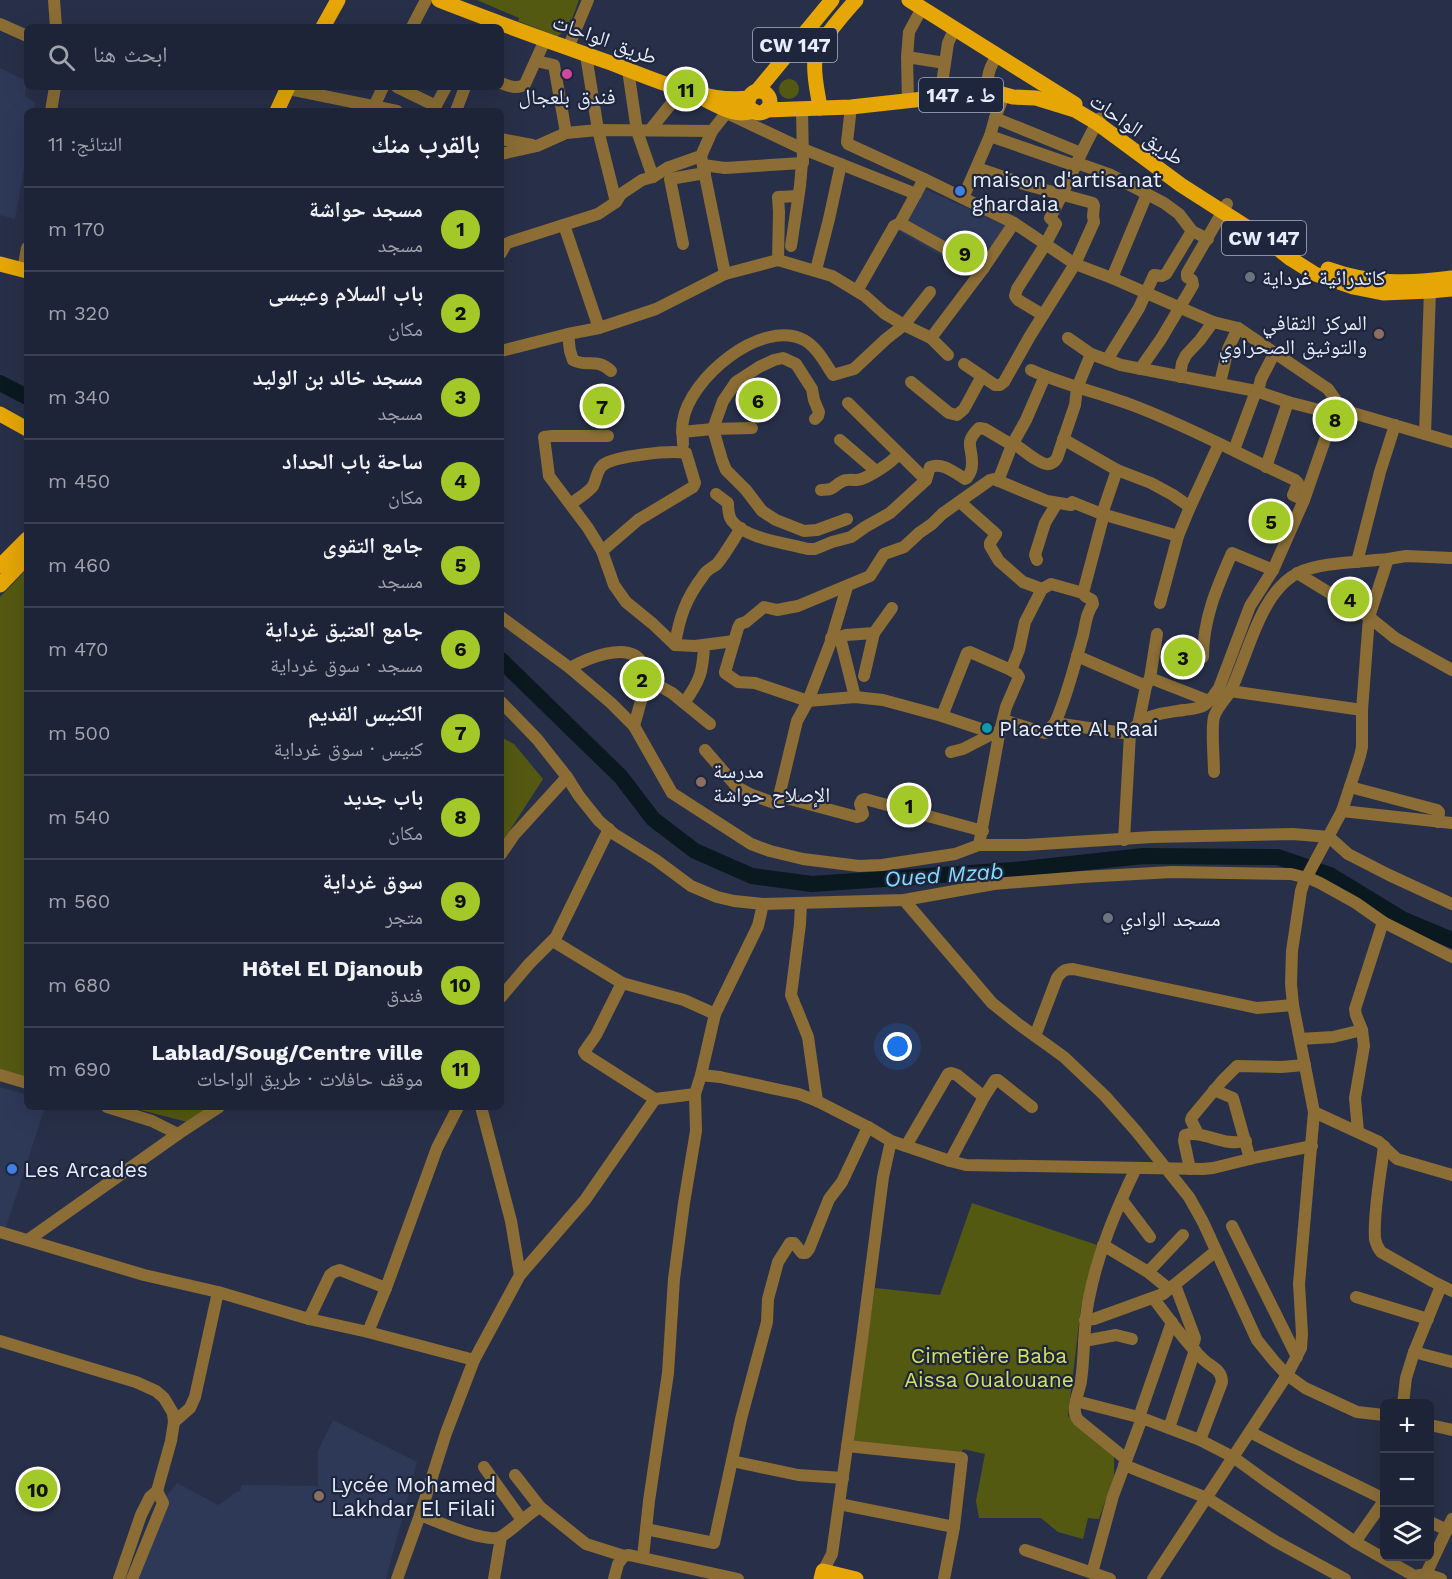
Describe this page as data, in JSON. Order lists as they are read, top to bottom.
{
  "streets": {
    "main road": ["طريق الواحات", "CW 147", "ط ء 147"]
  },
  "crossings": [
    ["طريق الواحات", "CW 147"],
    ["طريق الواحات", "ط ء 147"],
    ["CW 147", "ط ء 147"]
  ],
  "water": ["Oued Mzab"],
  "parks": ["Cimetière Baba Aissa Oualouane"],
  "places": [
    "فندق بلعجال",
    "maison d'artisanat ghardaia",
    "كاتدرائية غرداية",
    "المركز الثقافي والتوثيق الصحراوي",
    "Placette Al Raai",
    "مدرسة الإصلاح حواشة",
    "مسجد الوادي",
    "Les Arcades",
    "Lycée Mohamed Lakhdar El Filali"
  ],
  "page": {
    "search": "ابحث هنا",
    "pins": [
      "11",
      "9",
      "6",
      "7",
      "8",
      "5",
      "4",
      "3",
      "2",
      "1",
      "10"
    ],
    "heading": ["بالقرب منك", "النتائج: 11"],
    "list": [
      {
        "mark": "1",
        "name": "مسجد حواشة",
        "note": "مسجد",
        "value": "170 m"
      },
      {
        "mark": "2",
        "name": "باب السلام وعيسى",
        "note": "مكان",
        "value": "320 m"
      },
      {
        "mark": "3",
        "name": "مسجد خالد بن الوليد",
        "note": "مسجد",
        "value": "340 m"
      },
      {
        "mark": "4",
        "name": "ساحة باب الحداد",
        "note": "مكان",
        "value": "450 m"
      },
      {
        "mark": "5",
        "name": "جامع التقوى",
        "note": "مسجد",
        "value": "460 m"
      },
      {
        "mark": "6",
        "name": "جامع العتيق غرداية",
        "note": "مسجد · سوق غرداية",
        "value": "470 m"
      },
      {
        "mark": "7",
        "name": "الكنيس القديم",
        "note": "كنيس · سوق غرداية",
        "value": "500 m"
      },
      {
        "mark": "8",
        "name": "باب جديد",
        "note": "مكان",
        "value": "540 m"
      },
      {
        "mark": "9",
        "name": "سوق غرداية",
        "note": "متجر",
        "value": "560 m"
      },
      {
        "mark": "10",
        "name": "Hôtel El Djanoub",
        "note": "فندق",
        "value": "680 m"
      },
      {
        "mark": "11",
        "name": "Lablad/Soug/Centre ville",
        "note": "موقف حافلات · طريق الواحات",
        "value": "690 m"
      }
    ],
    "map_buttons": ["+", "−"]
  }
}
